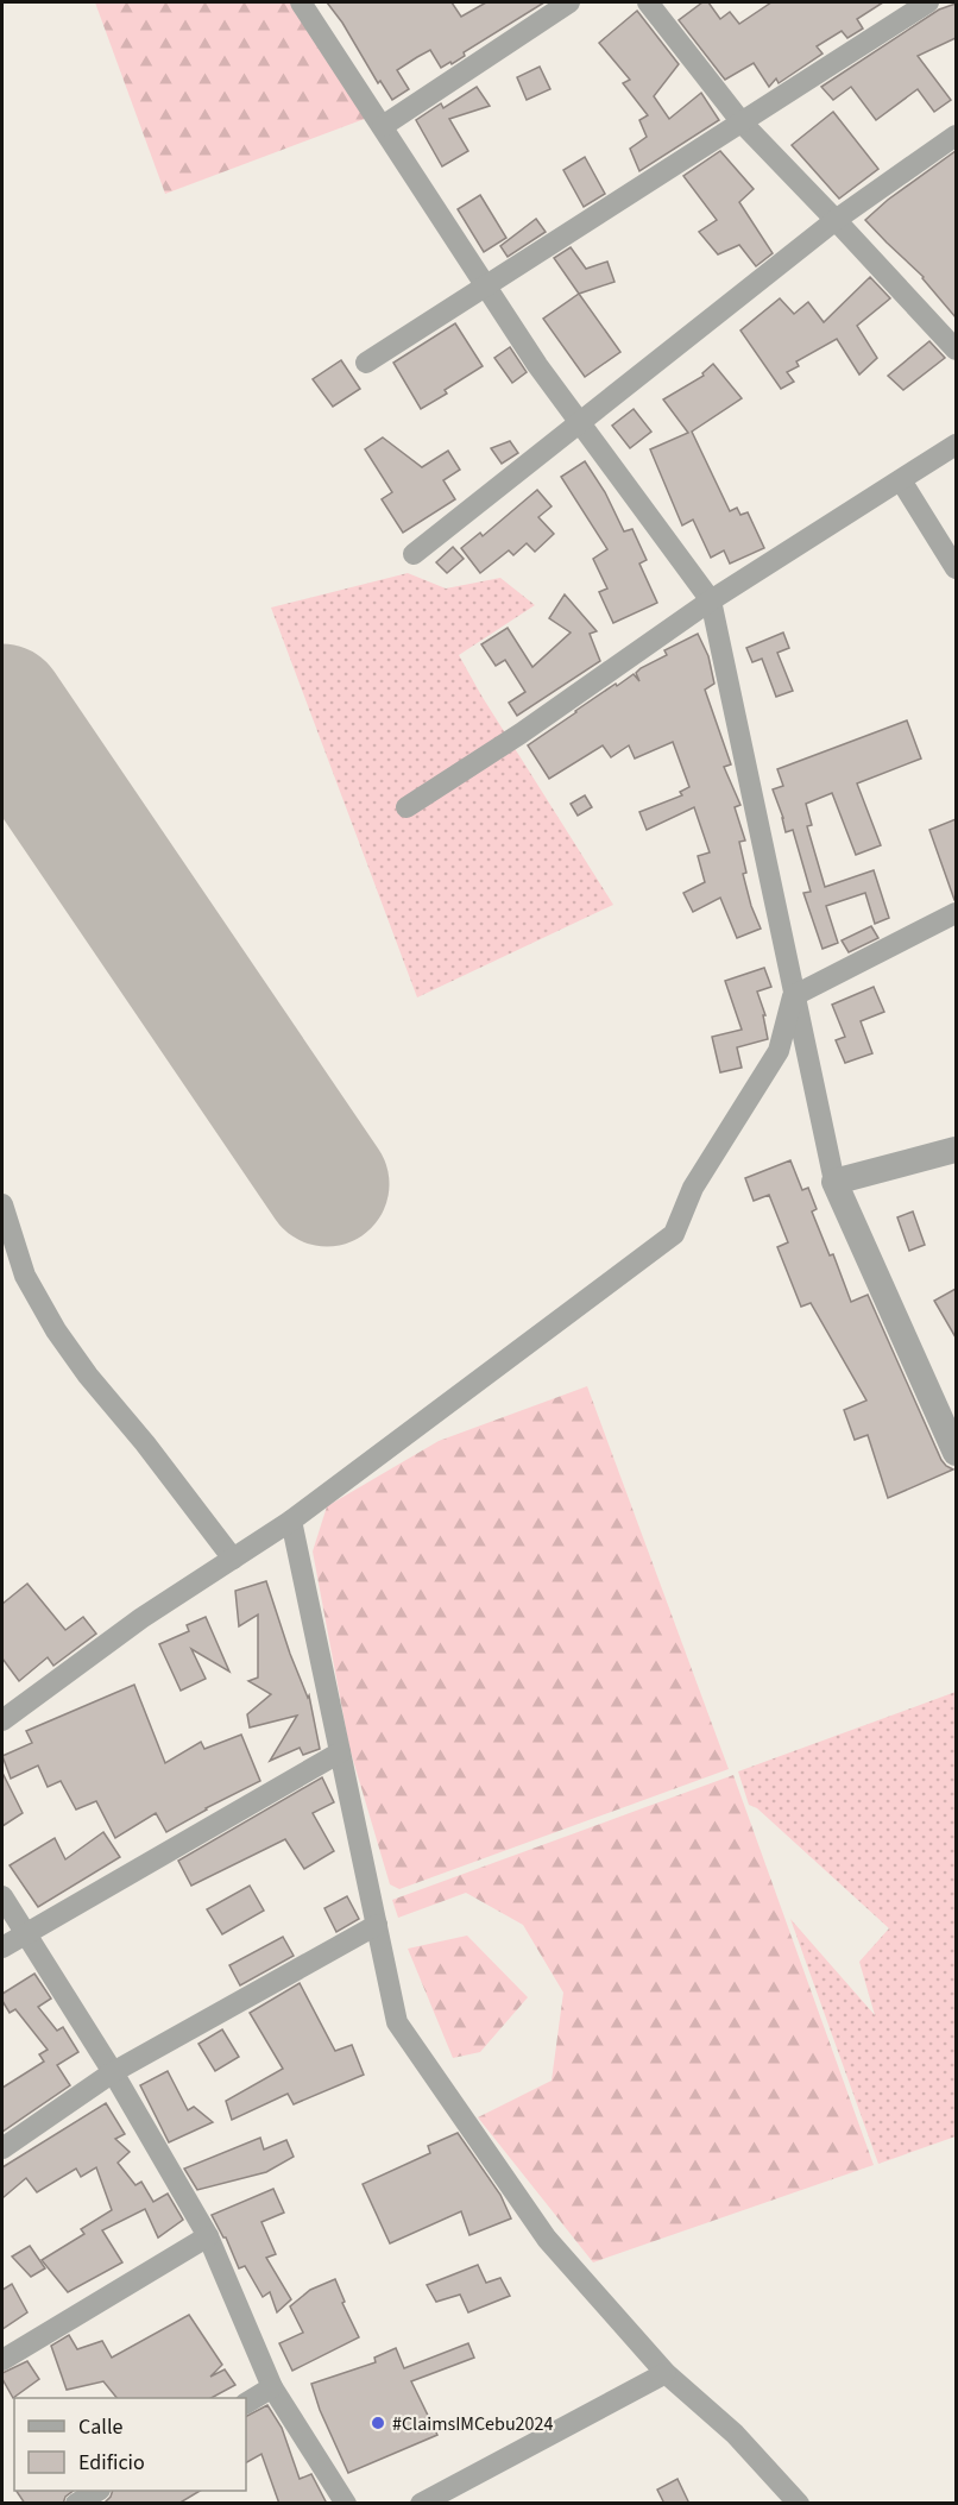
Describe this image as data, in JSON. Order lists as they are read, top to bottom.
{
  "places": ["#ClaimsIMCebu2024"],
  "legend": ["Calle", "Edificio"]
}
